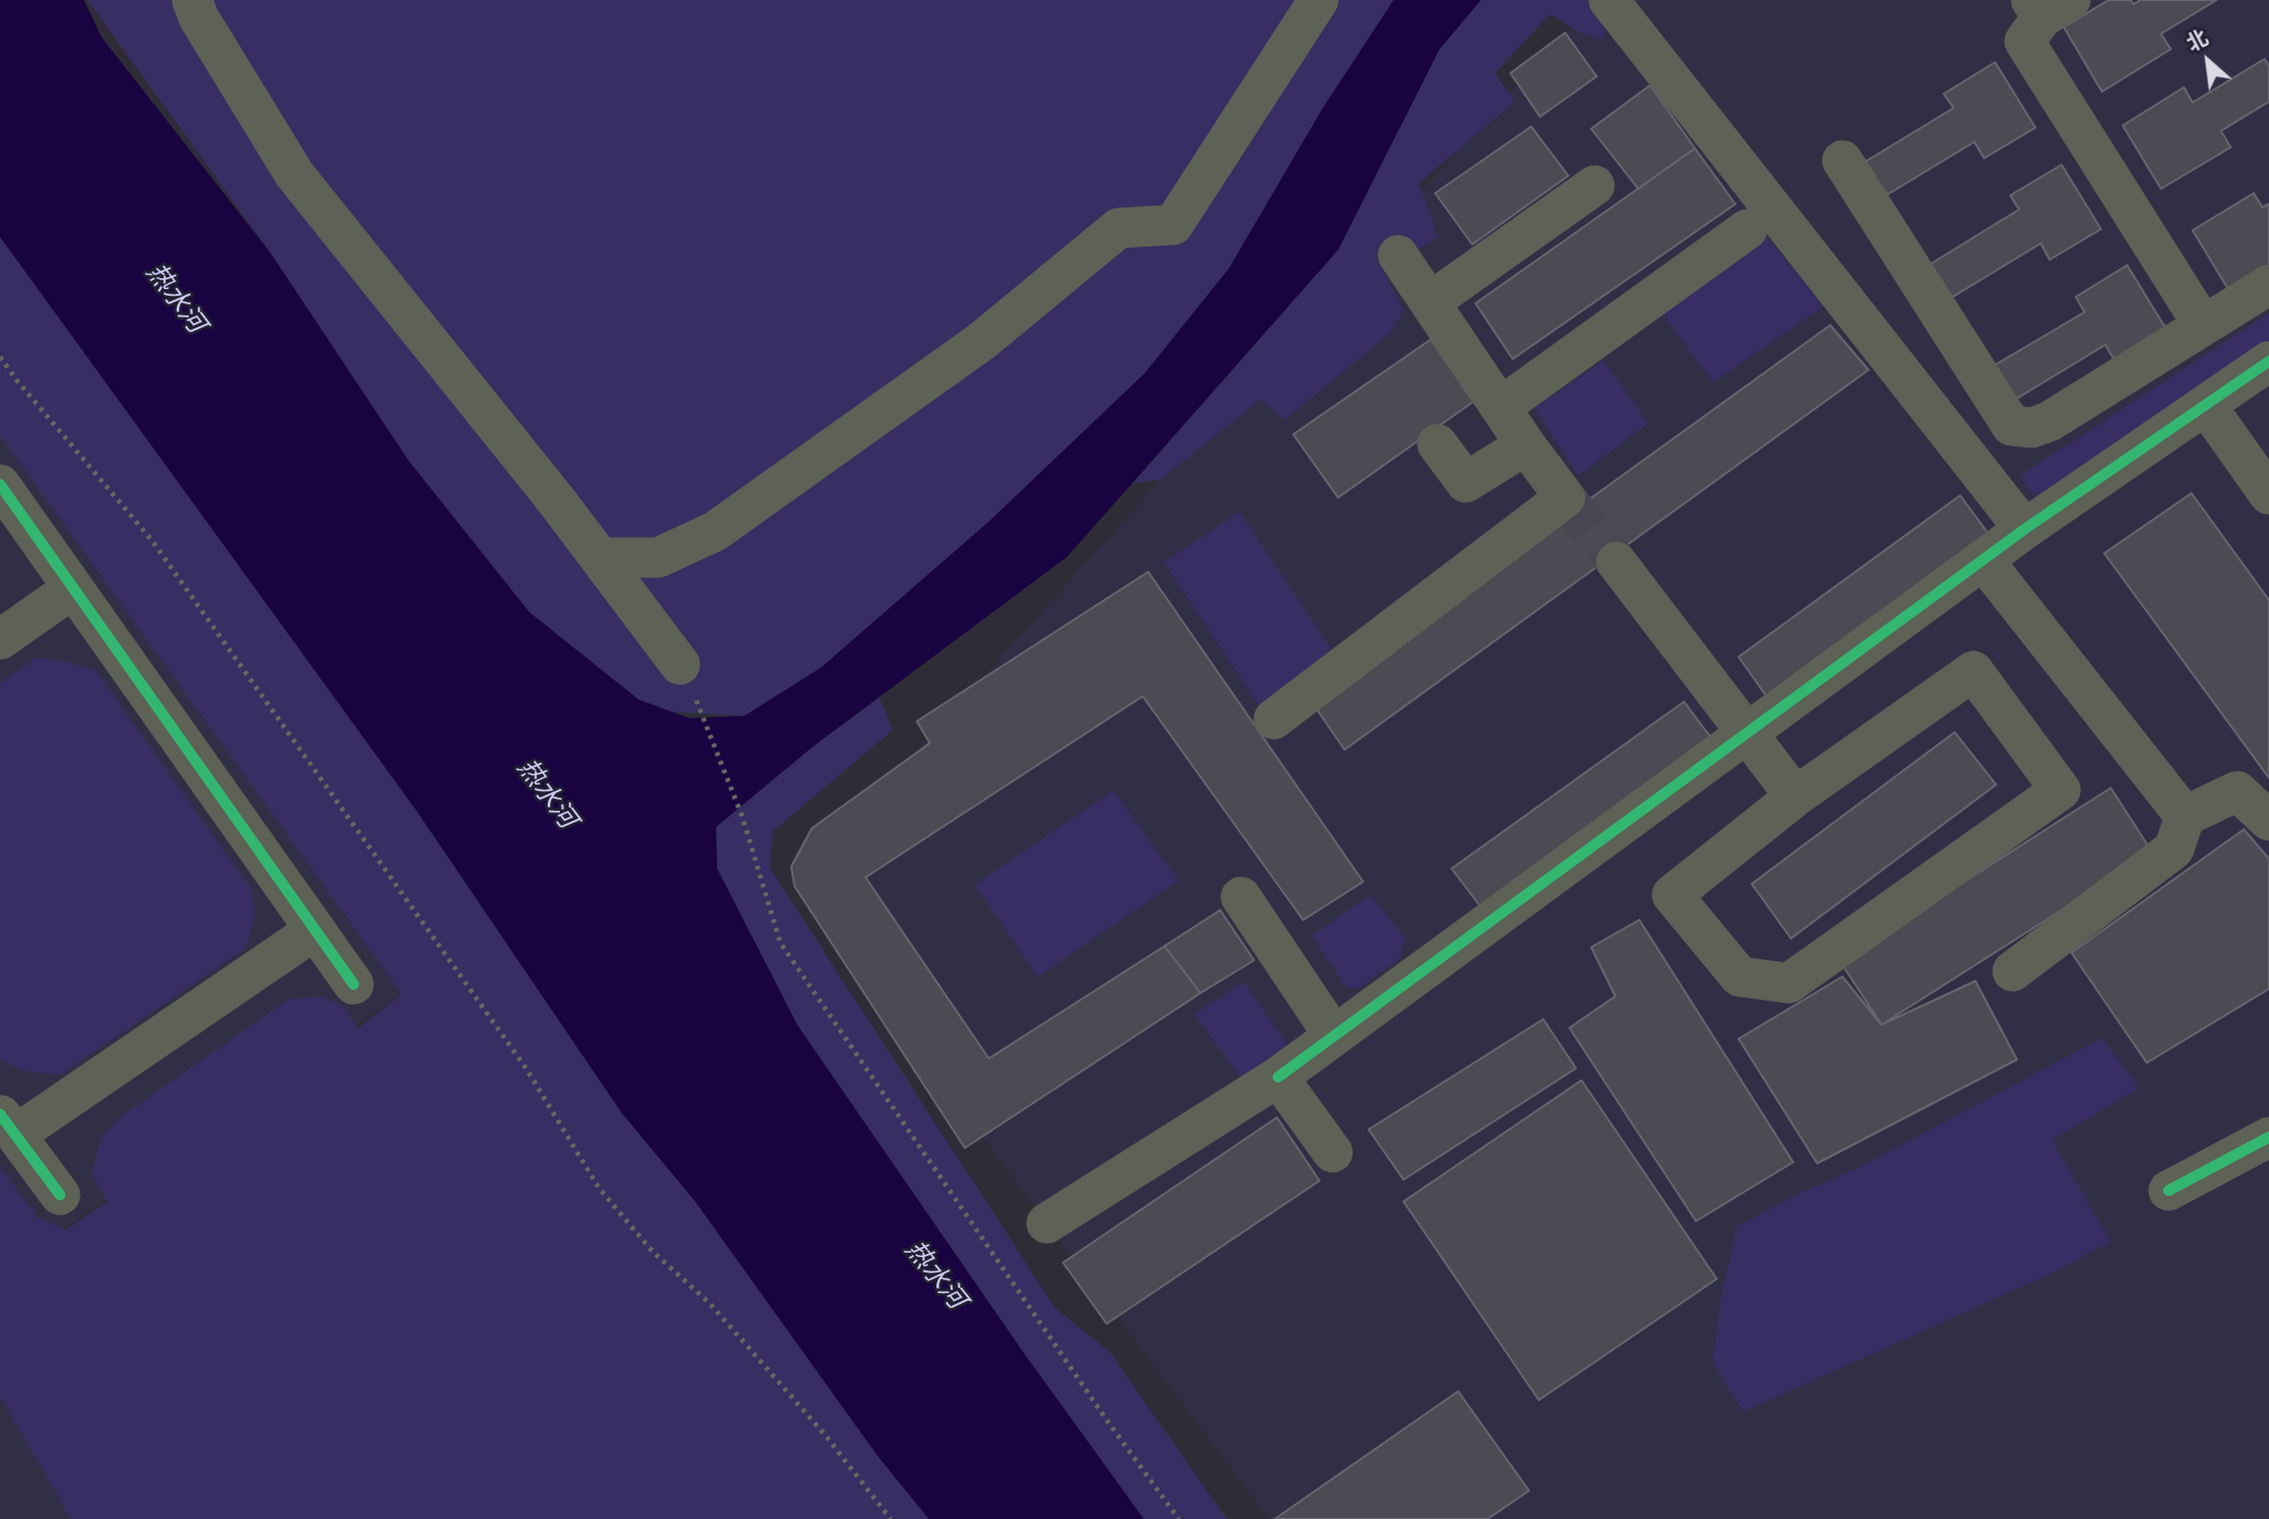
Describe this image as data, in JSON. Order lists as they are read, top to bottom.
{
  "water": ["热水河"],
  "north": "top left"
}
